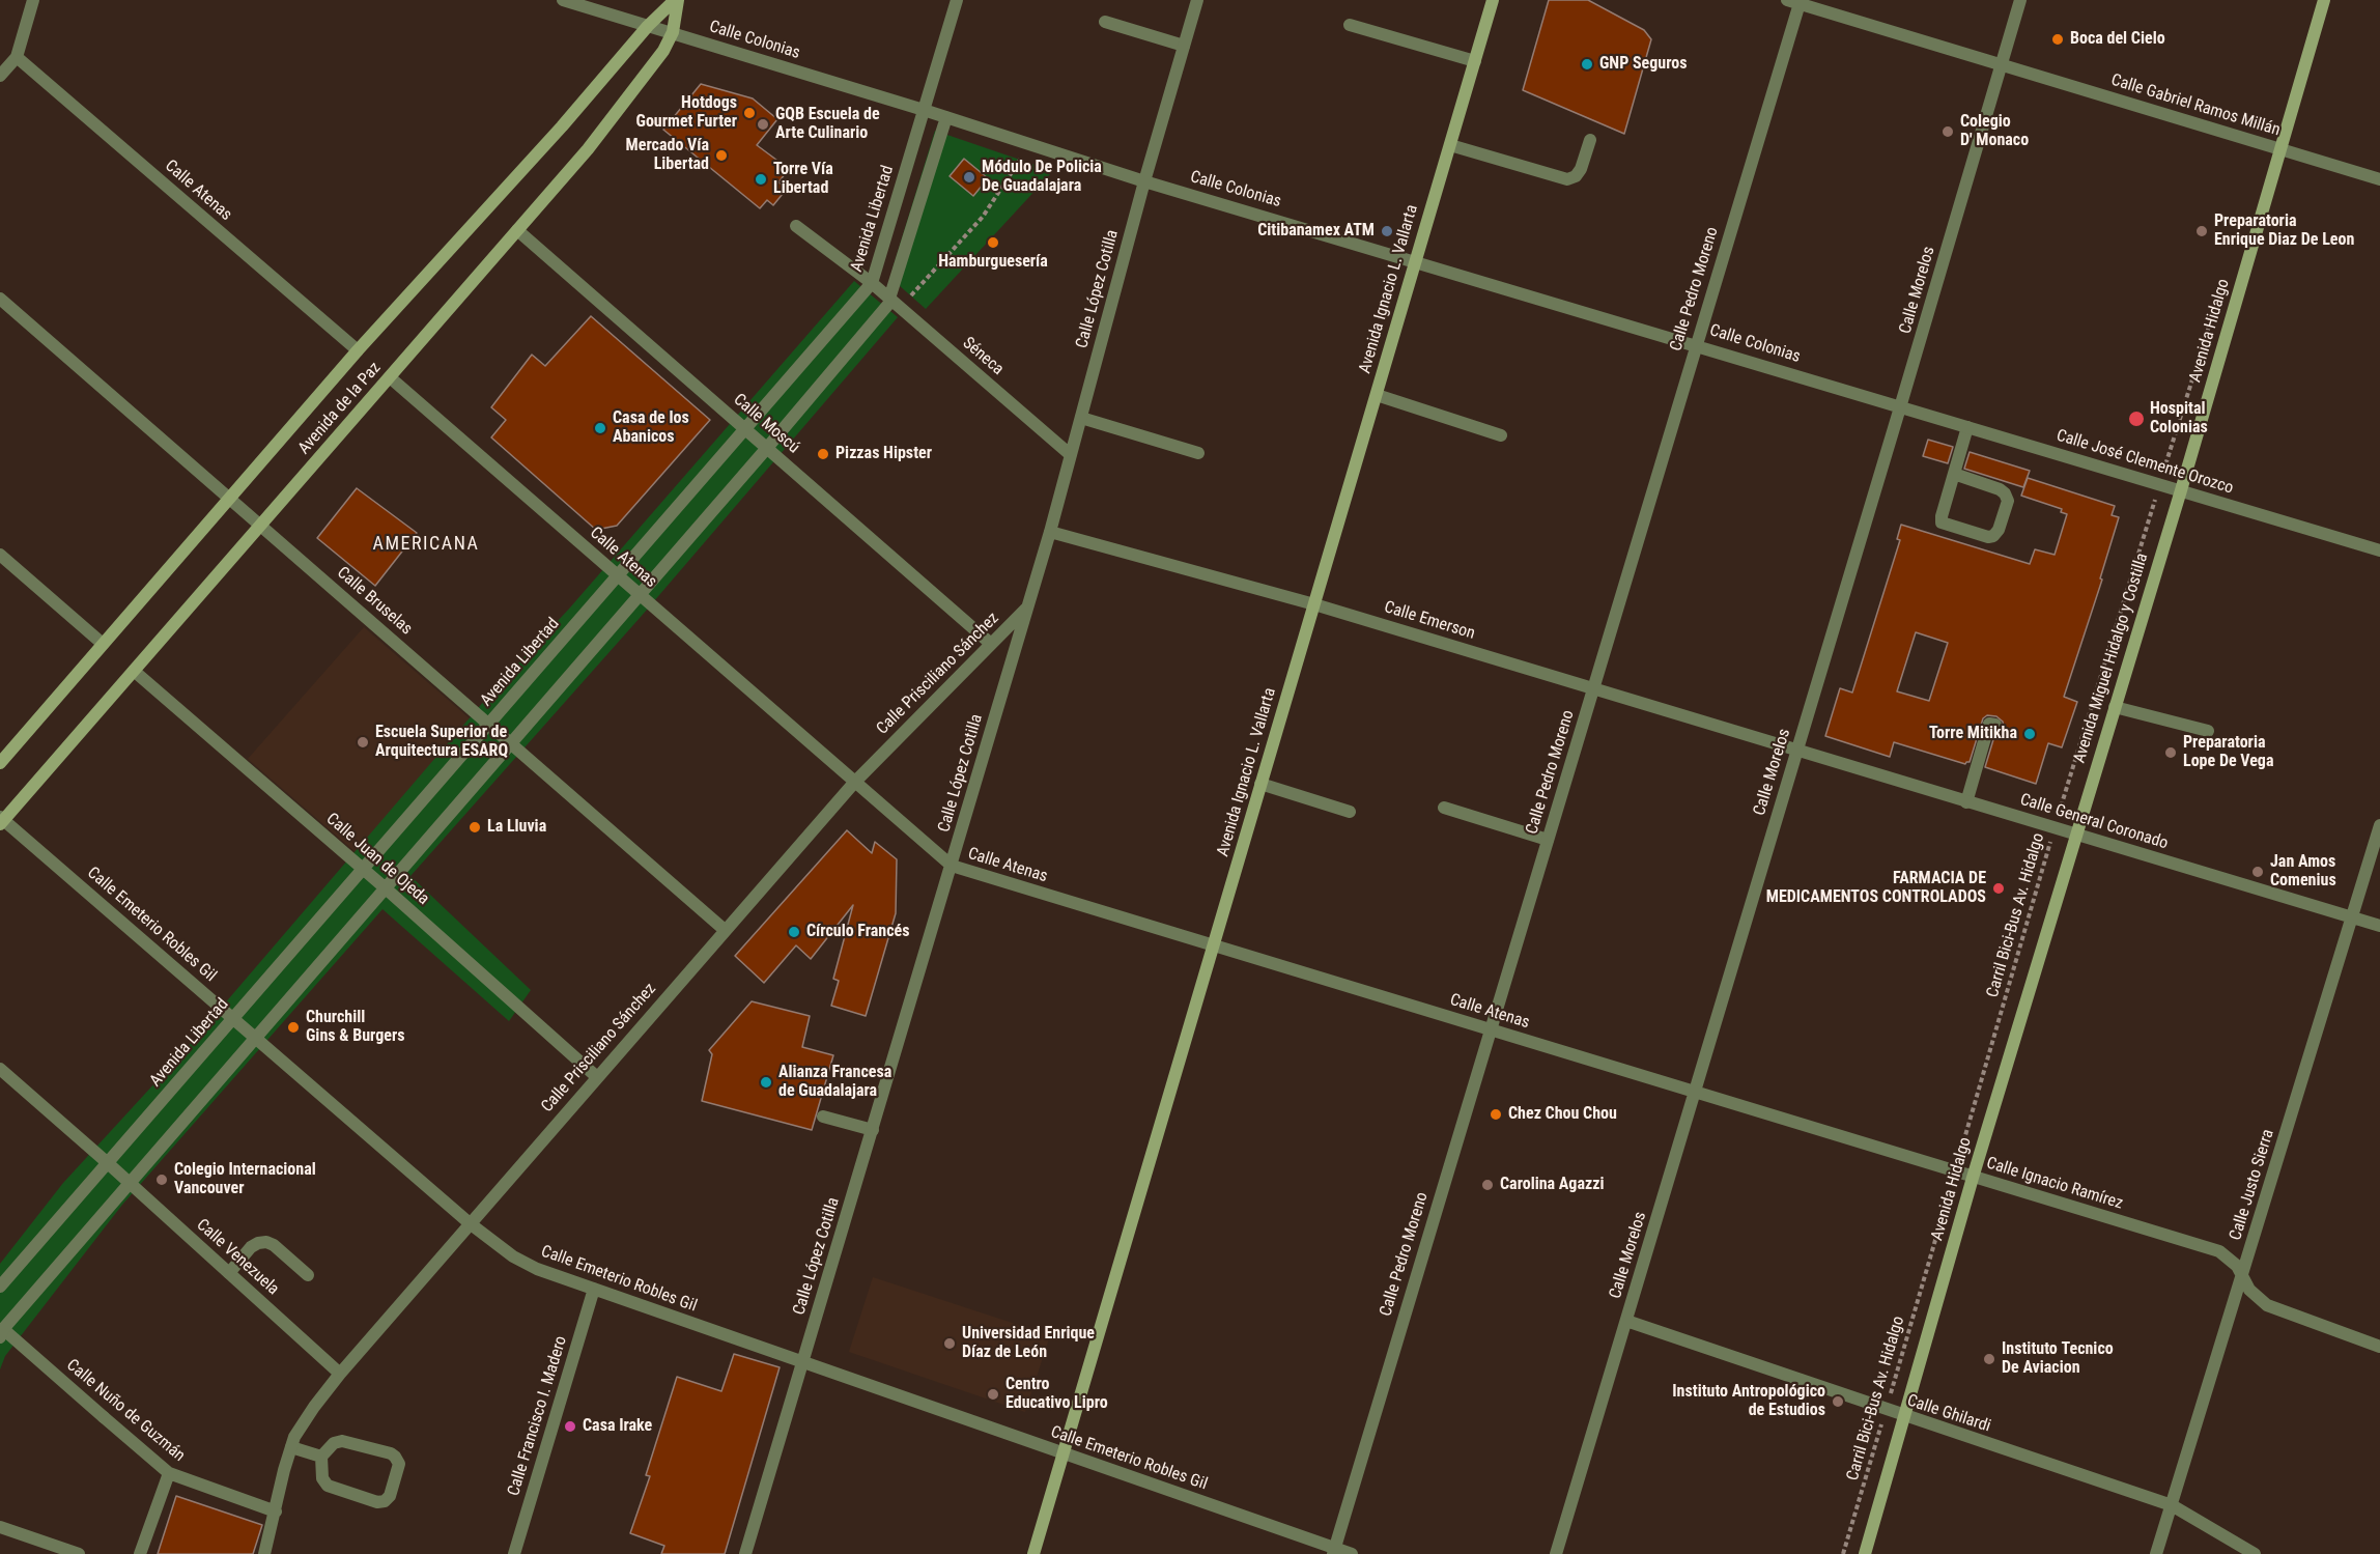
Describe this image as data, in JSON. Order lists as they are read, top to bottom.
{
  "streets": {
    "main road": [
      "Avenida Ignacio L. Vallarta",
      "Avenida Hidalgo",
      "Avenida de la Paz",
      "Avenida Miguel Hidalgo y Costilla"
    ],
    "street": [
      "Calle Colonias",
      "Calle Gabriel Ramos Millán",
      "Calle Atenas",
      "Avenida Libertad",
      "Calle López Cotilla",
      "Calle Pedro Moreno",
      "Calle Morelos",
      "Séneca",
      "Calle Moscú",
      "Calle José Clemente Orozco",
      "Calle Bruselas",
      "Calle Emerson",
      "Calle Prisciliano Sánchez",
      "Calle General Coronado",
      "Calle Juan de Ojeda",
      "Calle Emeterio Robles Gil",
      "Calle Ignacio Ramírez",
      "Calle Justo Sierra",
      "Calle Venezuela",
      "Calle Nuño de Guzmán",
      "Calle Ghilardi",
      "Calle Francisco I. Madero"
    ],
    "path": ["Carril Bici-Bus Av. Hidalgo"]
  },
  "crossings": [
    ["Calle Colonias", "Avenida Libertad"],
    ["Calle Colonias", "Calle López Cotilla"],
    ["Calle Colonias", "Avenida Ignacio L. Vallarta"],
    ["Calle Colonias", "Calle Pedro Moreno"],
    ["Calle Colonias", "Calle Morelos"],
    ["Calle Colonias", "Avenida de la Paz"],
    ["Calle Colonias", "Calle José Clemente Orozco"],
    ["Calle Gabriel Ramos Millán", "Calle Pedro Moreno"],
    ["Calle Gabriel Ramos Millán", "Calle Morelos"],
    ["Calle Gabriel Ramos Millán", "Avenida Hidalgo"],
    ["Calle Atenas", "Avenida Libertad"],
    ["Calle Atenas", "Calle López Cotilla"],
    ["Calle Atenas", "Avenida Ignacio L. Vallarta"],
    ["Calle Atenas", "Calle Pedro Moreno"],
    ["Calle Atenas", "Calle Morelos"],
    ["Calle Atenas", "Avenida de la Paz"],
    ["Calle Atenas", "Calle Prisciliano Sánchez"],
    ["Calle Atenas", "Calle Ignacio Ramírez"],
    ["Avenida Libertad", "Séneca"],
    ["Avenida Libertad", "Calle Moscú"],
    ["Avenida Libertad", "Calle Bruselas"],
    ["Avenida Libertad", "Calle Juan de Ojeda"],
    ["Avenida Libertad", "Calle Emeterio Robles Gil"],
    ["Avenida Libertad", "Calle Venezuela"],
    ["Calle López Cotilla", "Séneca"],
    ["Calle López Cotilla", "Calle Emerson"],
    ["Calle López Cotilla", "Calle Prisciliano Sánchez"],
    ["Calle López Cotilla", "Calle Emeterio Robles Gil"],
    ["Avenida Ignacio L. Vallarta", "Calle Emerson"],
    ["Avenida Ignacio L. Vallarta", "Calle Emeterio Robles Gil"],
    ["Calle Pedro Moreno", "Calle Emerson"],
    ["Calle Pedro Moreno", "Calle Emeterio Robles Gil"],
    ["Calle Morelos", "Calle José Clemente Orozco"],
    ["Calle Morelos", "Calle Emerson"],
    ["Calle Morelos", "Calle General Coronado"],
    ["Calle Morelos", "Calle Ignacio Ramírez"],
    ["Calle Morelos", "Calle Ghilardi"],
    ["Avenida Hidalgo", "Calle José Clemente Orozco"],
    ["Avenida Hidalgo", "Avenida Miguel Hidalgo y Costilla"],
    ["Avenida Hidalgo", "Calle General Coronado"],
    ["Avenida Hidalgo", "Calle Ignacio Ramírez"],
    ["Avenida Hidalgo", "Calle Ghilardi"],
    ["Avenida de la Paz", "Calle Moscú"],
    ["Avenida de la Paz", "Calle Bruselas"],
    ["Avenida de la Paz", "Calle Juan de Ojeda"],
    ["Avenida de la Paz", "Calle Emeterio Robles Gil"],
    ["Calle Moscú", "Calle Prisciliano Sánchez"],
    ["Calle José Clemente Orozco", "Avenida Miguel Hidalgo y Costilla"],
    ["Calle José Clemente Orozco", "Carril Bici-Bus Av. Hidalgo"],
    ["Calle Bruselas", "Calle Prisciliano Sánchez"],
    ["Calle Emerson", "Calle General Coronado"],
    ["Avenida Miguel Hidalgo y Costilla", "Calle General Coronado"],
    ["Calle Prisciliano Sánchez", "Calle Juan de Ojeda"],
    ["Calle Prisciliano Sánchez", "Calle Emeterio Robles Gil"],
    ["Calle Prisciliano Sánchez", "Calle Venezuela"],
    ["Calle Prisciliano Sánchez", "Calle Nuño de Guzmán"],
    ["Calle General Coronado", "Carril Bici-Bus Av. Hidalgo"],
    ["Calle General Coronado", "Calle Justo Sierra"],
    ["Carril Bici-Bus Av. Hidalgo", "Calle Ignacio Ramírez"],
    ["Carril Bici-Bus Av. Hidalgo", "Calle Ghilardi"],
    ["Calle Emeterio Robles Gil", "Calle Francisco I. Madero"],
    ["Calle Ignacio Ramírez", "Calle Justo Sierra"],
    ["Calle Justo Sierra", "Calle Ghilardi"]
  ],
  "districts": ["AMERICANA"],
  "places": [
    "Boca del Cielo",
    "GNP Seguros",
    "Hotdogs Gourmet Furter",
    "GQB Escuela de Arte Culinario",
    "Colegio D' Monaco",
    "Mercado Vía Libertad",
    "Módulo De Policia De Guadalajara",
    "Torre Vía Libertad",
    "Citibanamex ATM",
    "Preparatoria Enrique Diaz De Leon",
    "Hamburguesería",
    "Hospital Colonias",
    "Casa de los Abanicos",
    "Pizzas Hipster",
    "Torre Mitikha",
    "Escuela Superior de Arquitectura ESARQ",
    "Preparatoria Lope De Vega",
    "La Lluvia",
    "Jan Amos Comenius",
    "FARMACIA DE MEDICAMENTOS CONTROLADOS",
    "Círculo Francés",
    "Churchill Gins & Burgers",
    "Alianza Francesa de Guadalajara",
    "Chez Chou Chou",
    "Colegio Internacional Vancouver",
    "Carolina Agazzi",
    "Universidad Enrique Díaz de León",
    "Instituto Tecnico De Aviacion",
    "Centro Educativo Lipro",
    "Instituto Antropológico de Estudios",
    "Casa Irake"
  ]
}
